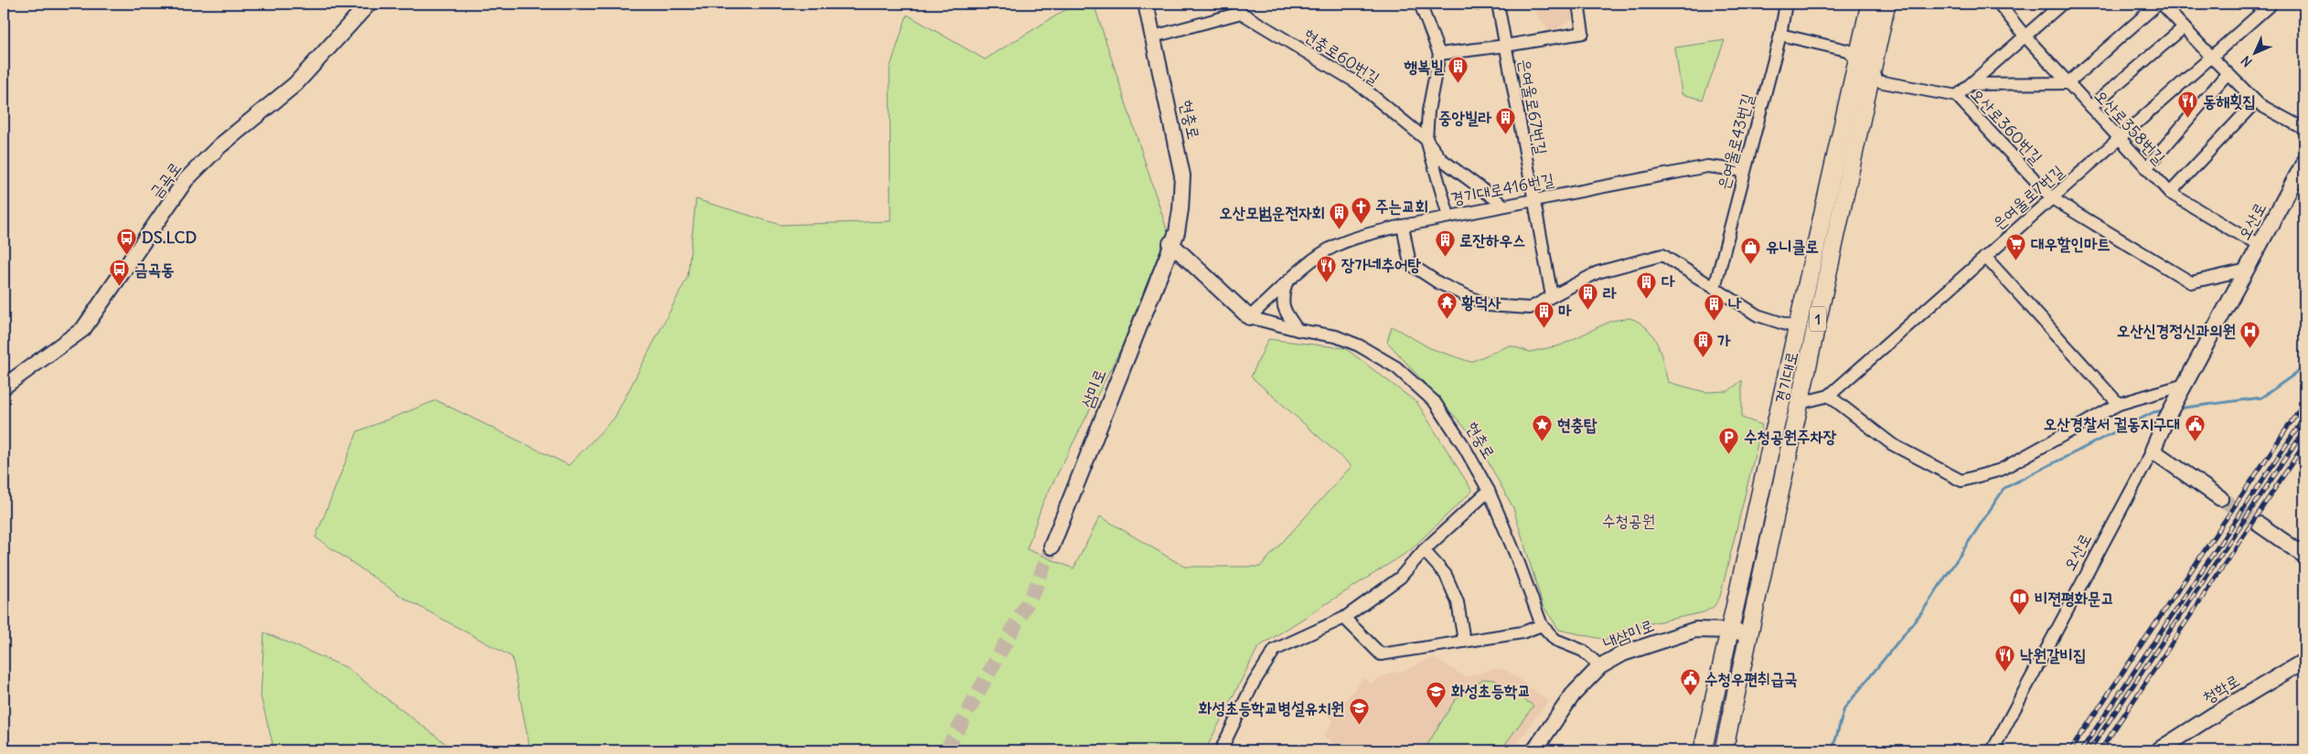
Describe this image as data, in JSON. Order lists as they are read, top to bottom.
{
  "streets": {
    "main road": ["1", "경기대로"],
    "street": [
      "현충로60번길",
      "은여울로67번길",
      "현충로",
      "오산로360번길",
      "오산로358번길",
      "은여울로43번길",
      "금곡로",
      "경기대로416번길",
      "은여울로7번길",
      "오산로",
      "삼미로",
      "내삼미로",
      "청학로"
    ]
  },
  "crossings": [
    ["현충로60번길", "현충로"],
    ["현충로60번길", "경기대로416번길"],
    ["은여울로67번길", "경기대로416번길"],
    ["현충로", "경기대로416번길"],
    ["현충로", "삼미로"],
    ["현충로", "내삼미로"],
    ["오산로360번길", "은여울로7번길"],
    ["오산로360번길", "오산로"],
    ["오산로360번길", "경기대로"],
    ["오산로358번길", "은여울로7번길"],
    ["오산로358번길", "오산로"],
    ["은여울로43번길", "경기대로416번길"],
    ["은여울로7번길", "경기대로"],
    ["경기대로", "내삼미로"]
  ],
  "parks": ["수청공원"],
  "places": {
    "building": [
      "행복빌",
      "중앙빌라",
      "오산모범운전자회",
      "로잔하우스",
      "다",
      "라",
      "나",
      "마",
      "가"
    ],
    "restaurant": ["동해횟집", "장가네추어탕", "낙원갈비집"],
    "church": ["주는교회"],
    "bus stop": ["DS.LCD", "금곡동"],
    "supermarket": ["대우할인마트"],
    "shop": ["유니클로"],
    "temple": ["황덕사"],
    "hospital": ["오산신경정신과의원"],
    "public building": ["오산경찰서 궐동지구대", "수청우편취급국"],
    "place": ["현충탑"],
    "parking": ["수청공원주차장"],
    "library": ["비젼평화문고"],
    "school or university": ["화성초등학교", "화성초등학교병설유치원"]
  },
  "north": "bottom left"
}
